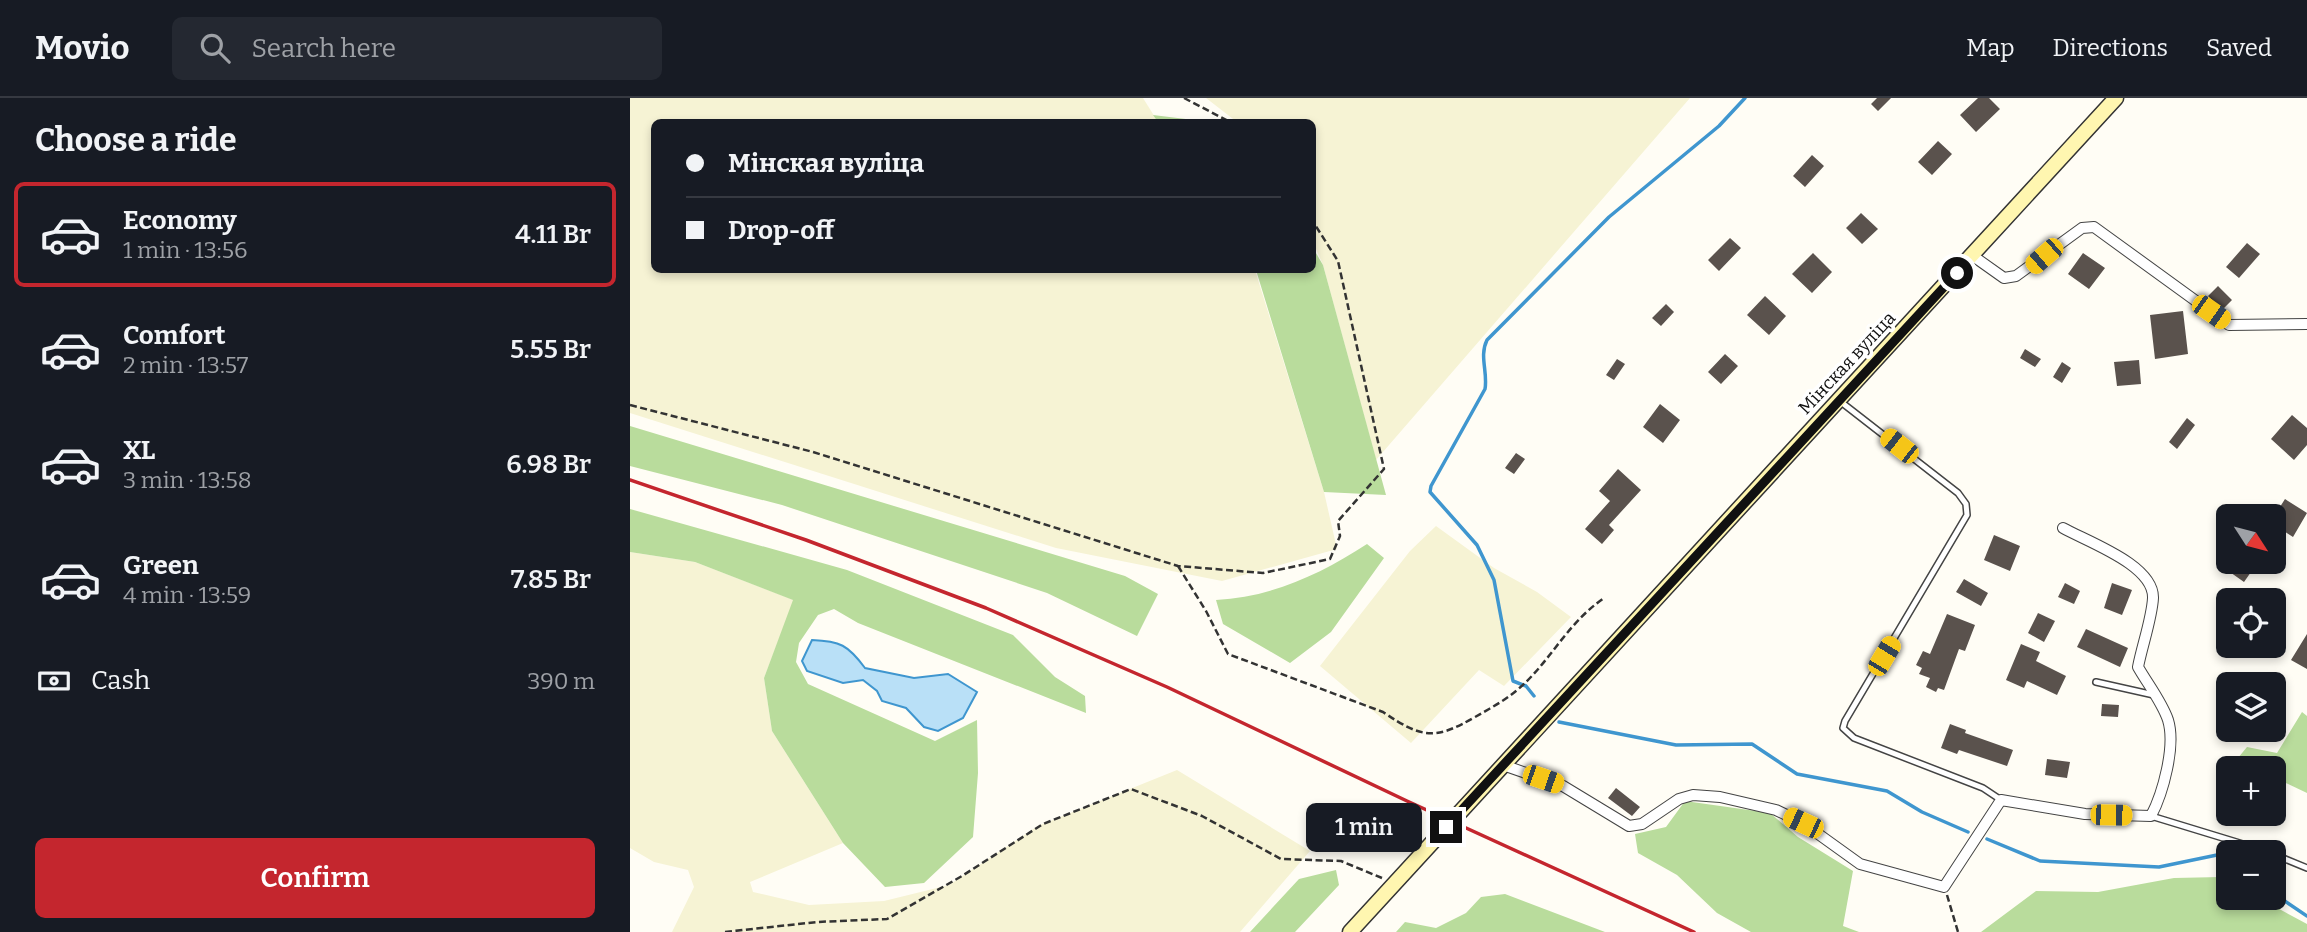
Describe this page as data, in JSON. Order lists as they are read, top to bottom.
{
  "streets": {
    "main road": ["Мінская вуліца"]
  },
  "north": "bottom right",
  "page": {
    "header": "Movio",
    "search": "Search here",
    "nav": ["Map", "Directions", "Saved"],
    "heading": "Choose a ride",
    "banner": ["Мінская вуліца", "Drop-off"],
    "list": [
      {
        "name": "Economy",
        "note": "1 min · 13:56",
        "value": "4.11 Br"
      },
      {
        "name": "Comfort",
        "note": "2 min · 13:57",
        "value": "5.55 Br"
      },
      {
        "name": "XL",
        "note": "3 min · 13:58",
        "value": "6.98 Br"
      },
      {
        "name": "Green",
        "note": "4 min · 13:59",
        "value": "7.85 Br"
      }
    ],
    "map_buttons": ["+", "−"],
    "pay": ["Cash", "390 m"],
    "bubble": "1 min",
    "buttons": "Confirm"
  }
}
